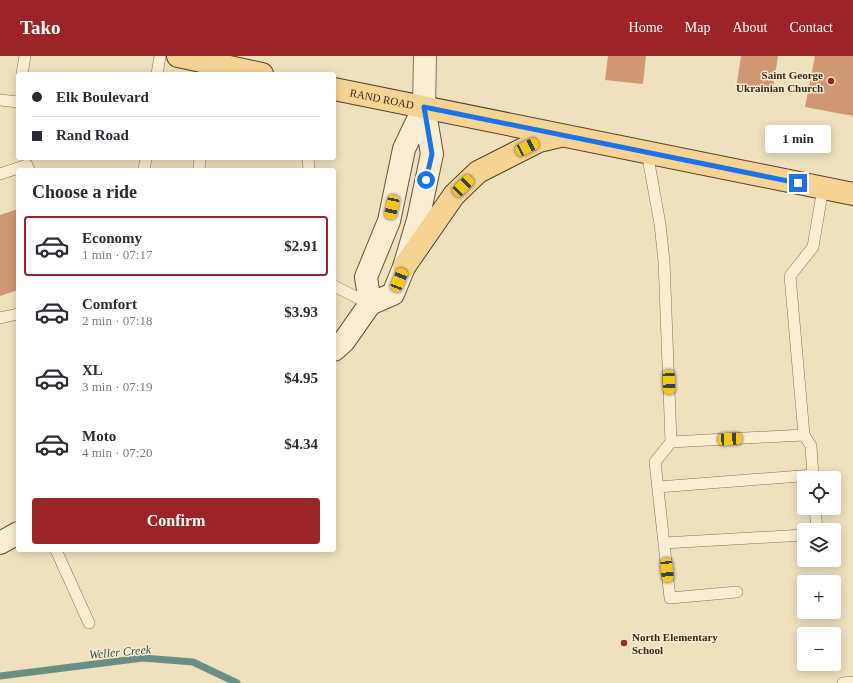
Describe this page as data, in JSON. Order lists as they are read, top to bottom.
{
  "streets": {
    "main road": ["RAND ROAD"]
  },
  "water": ["Weller Creek"],
  "places": ["Saint George Ukrainian Church", "North Elementary School"],
  "page": {
    "header": "Tako",
    "nav": [
      "Home",
      "Map",
      "About",
      "Contact"
    ],
    "banner": ["Elk Boulevard", "Rand Road"],
    "bubble": "1 min",
    "heading": "Choose a ride",
    "list": [
      {
        "name": "Economy",
        "note": "1 min · 07:17",
        "value": "$2.91"
      },
      {
        "name": "Comfort",
        "note": "2 min · 07:18",
        "value": "$3.93"
      },
      {
        "name": "XL",
        "note": "3 min · 07:19",
        "value": "$4.95"
      },
      {
        "name": "Moto",
        "note": "4 min · 07:20",
        "value": "$4.34"
      }
    ],
    "map_buttons": ["+", "−"],
    "buttons": "Confirm"
  }
}
